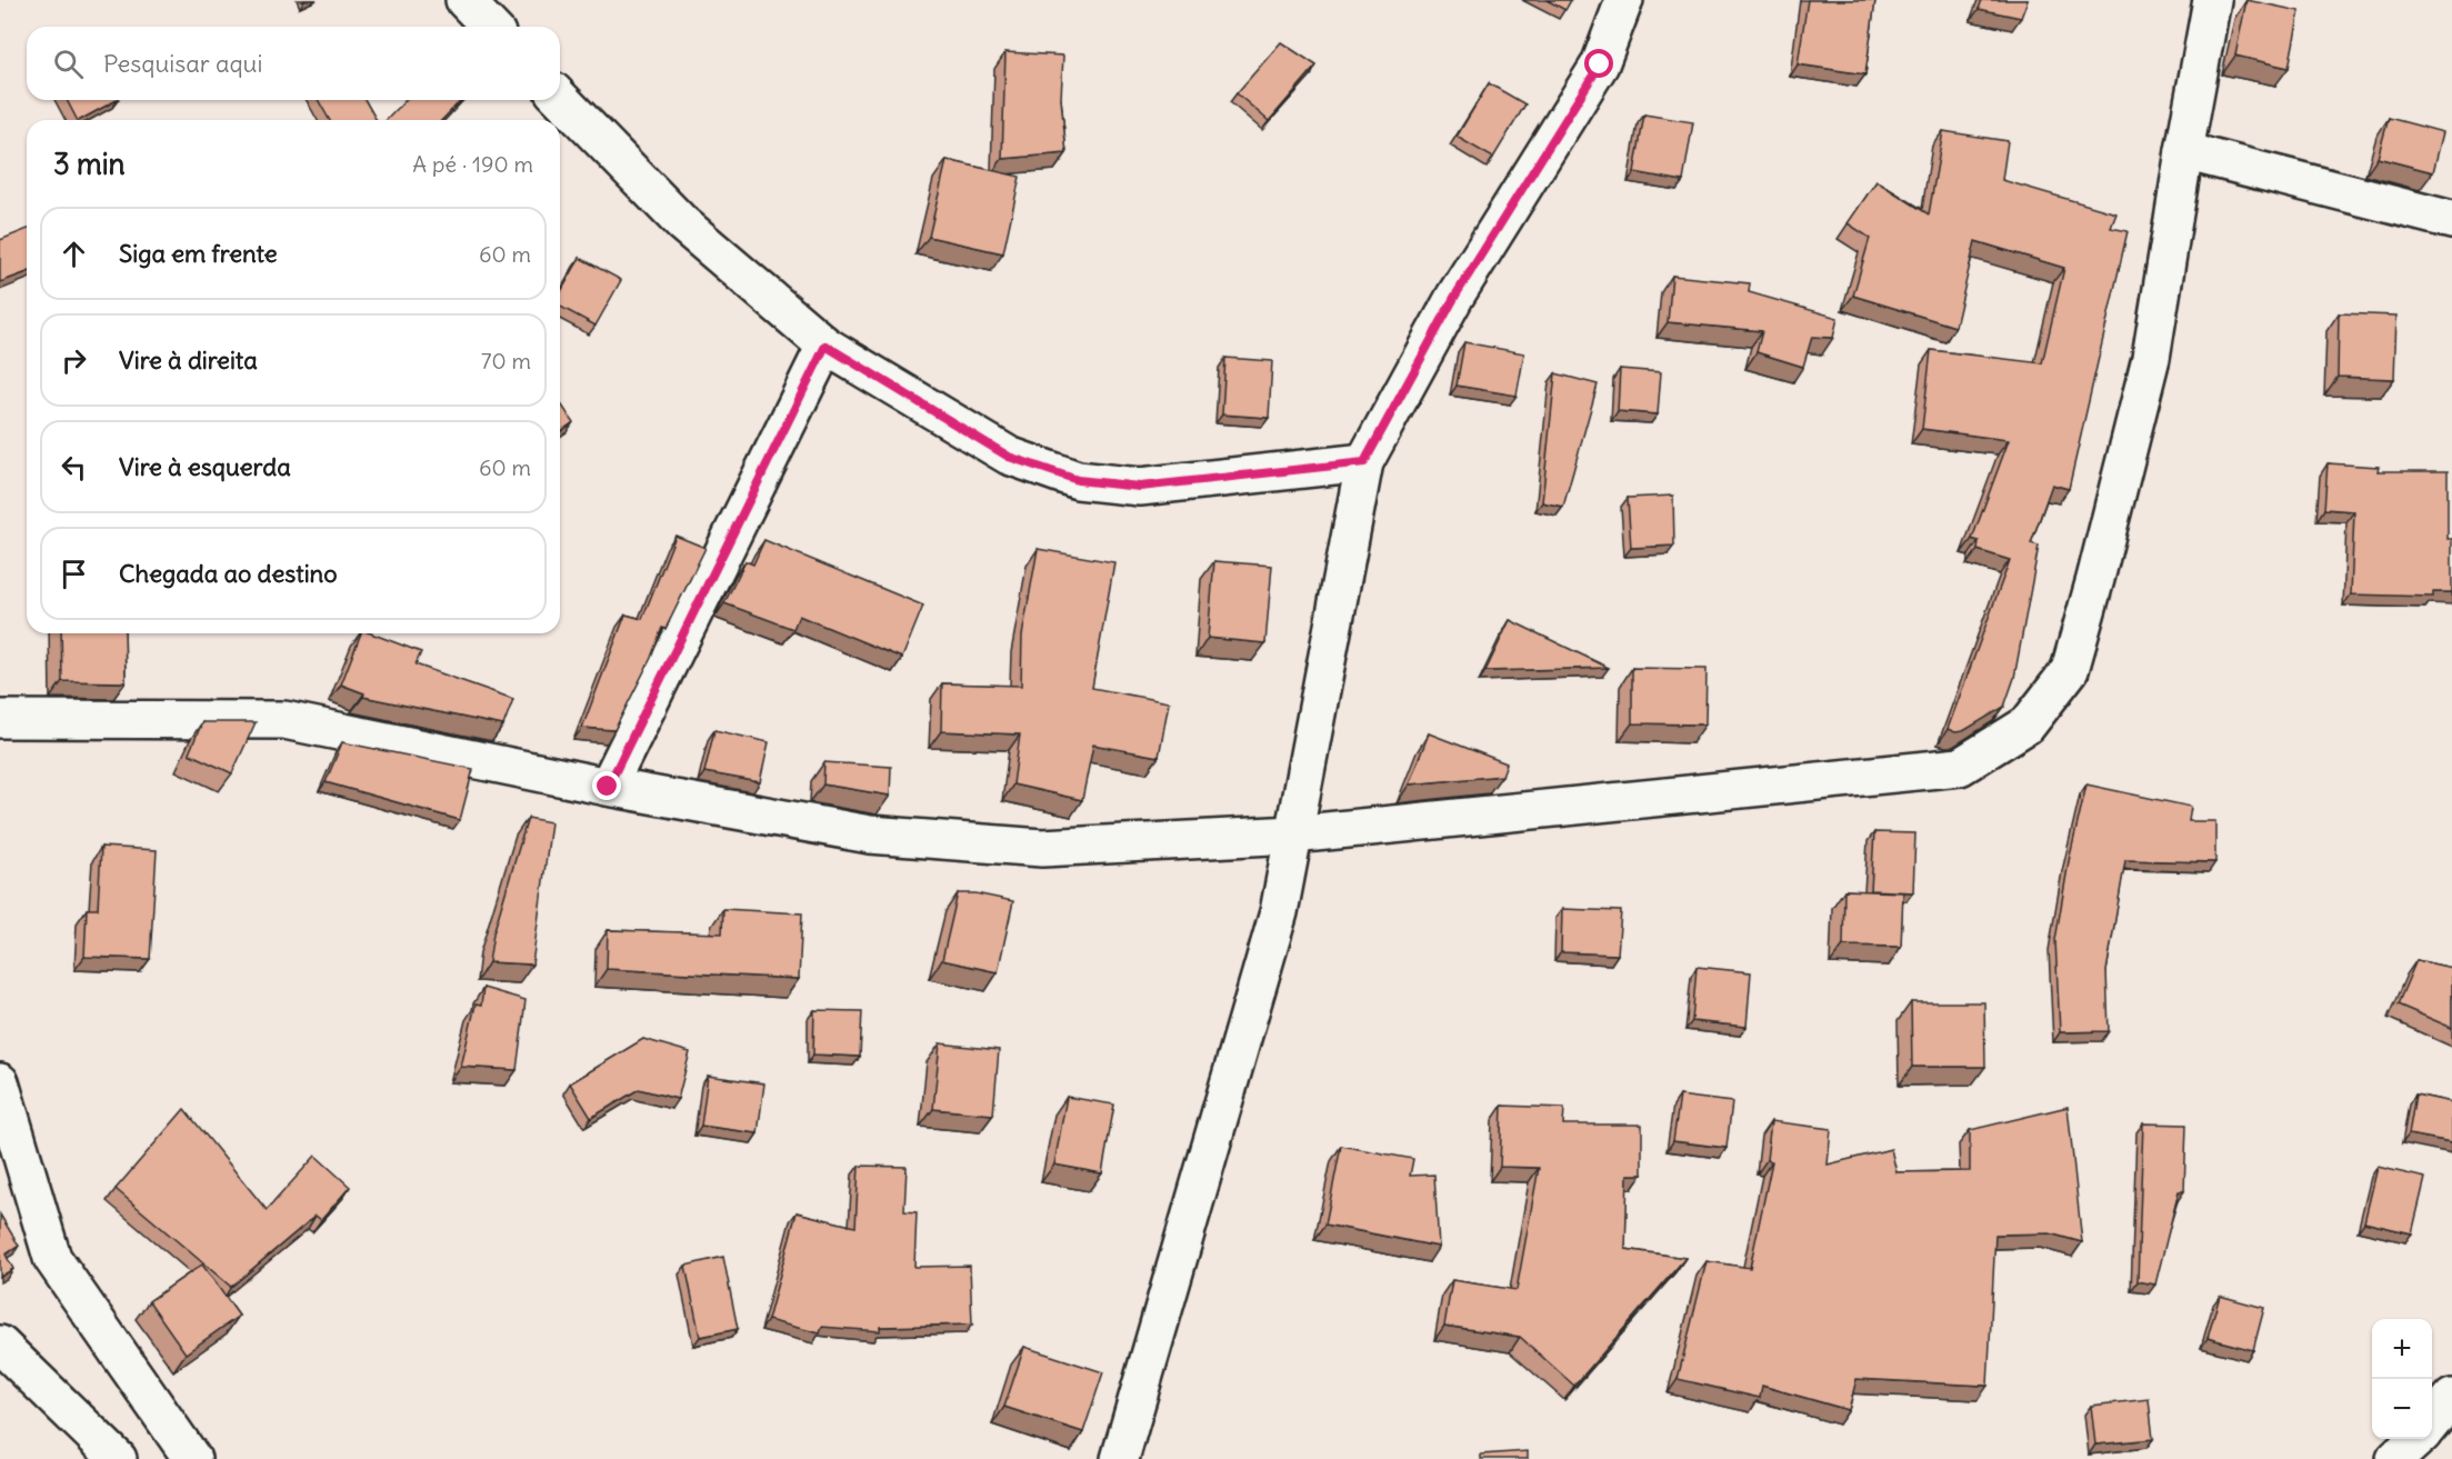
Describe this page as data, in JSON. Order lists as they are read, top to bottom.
{
  "page": {
    "search": "Pesquisar aqui",
    "heading": ["3 min", "A pé · 190 m"],
    "list": [
      ["Siga em frente", "60 m"],
      ["Vire à direita", "70 m"],
      ["Vire à esquerda", "60 m"],
      "Chegada ao destino"
    ],
    "map_buttons": ["+", "−"]
  }
}
